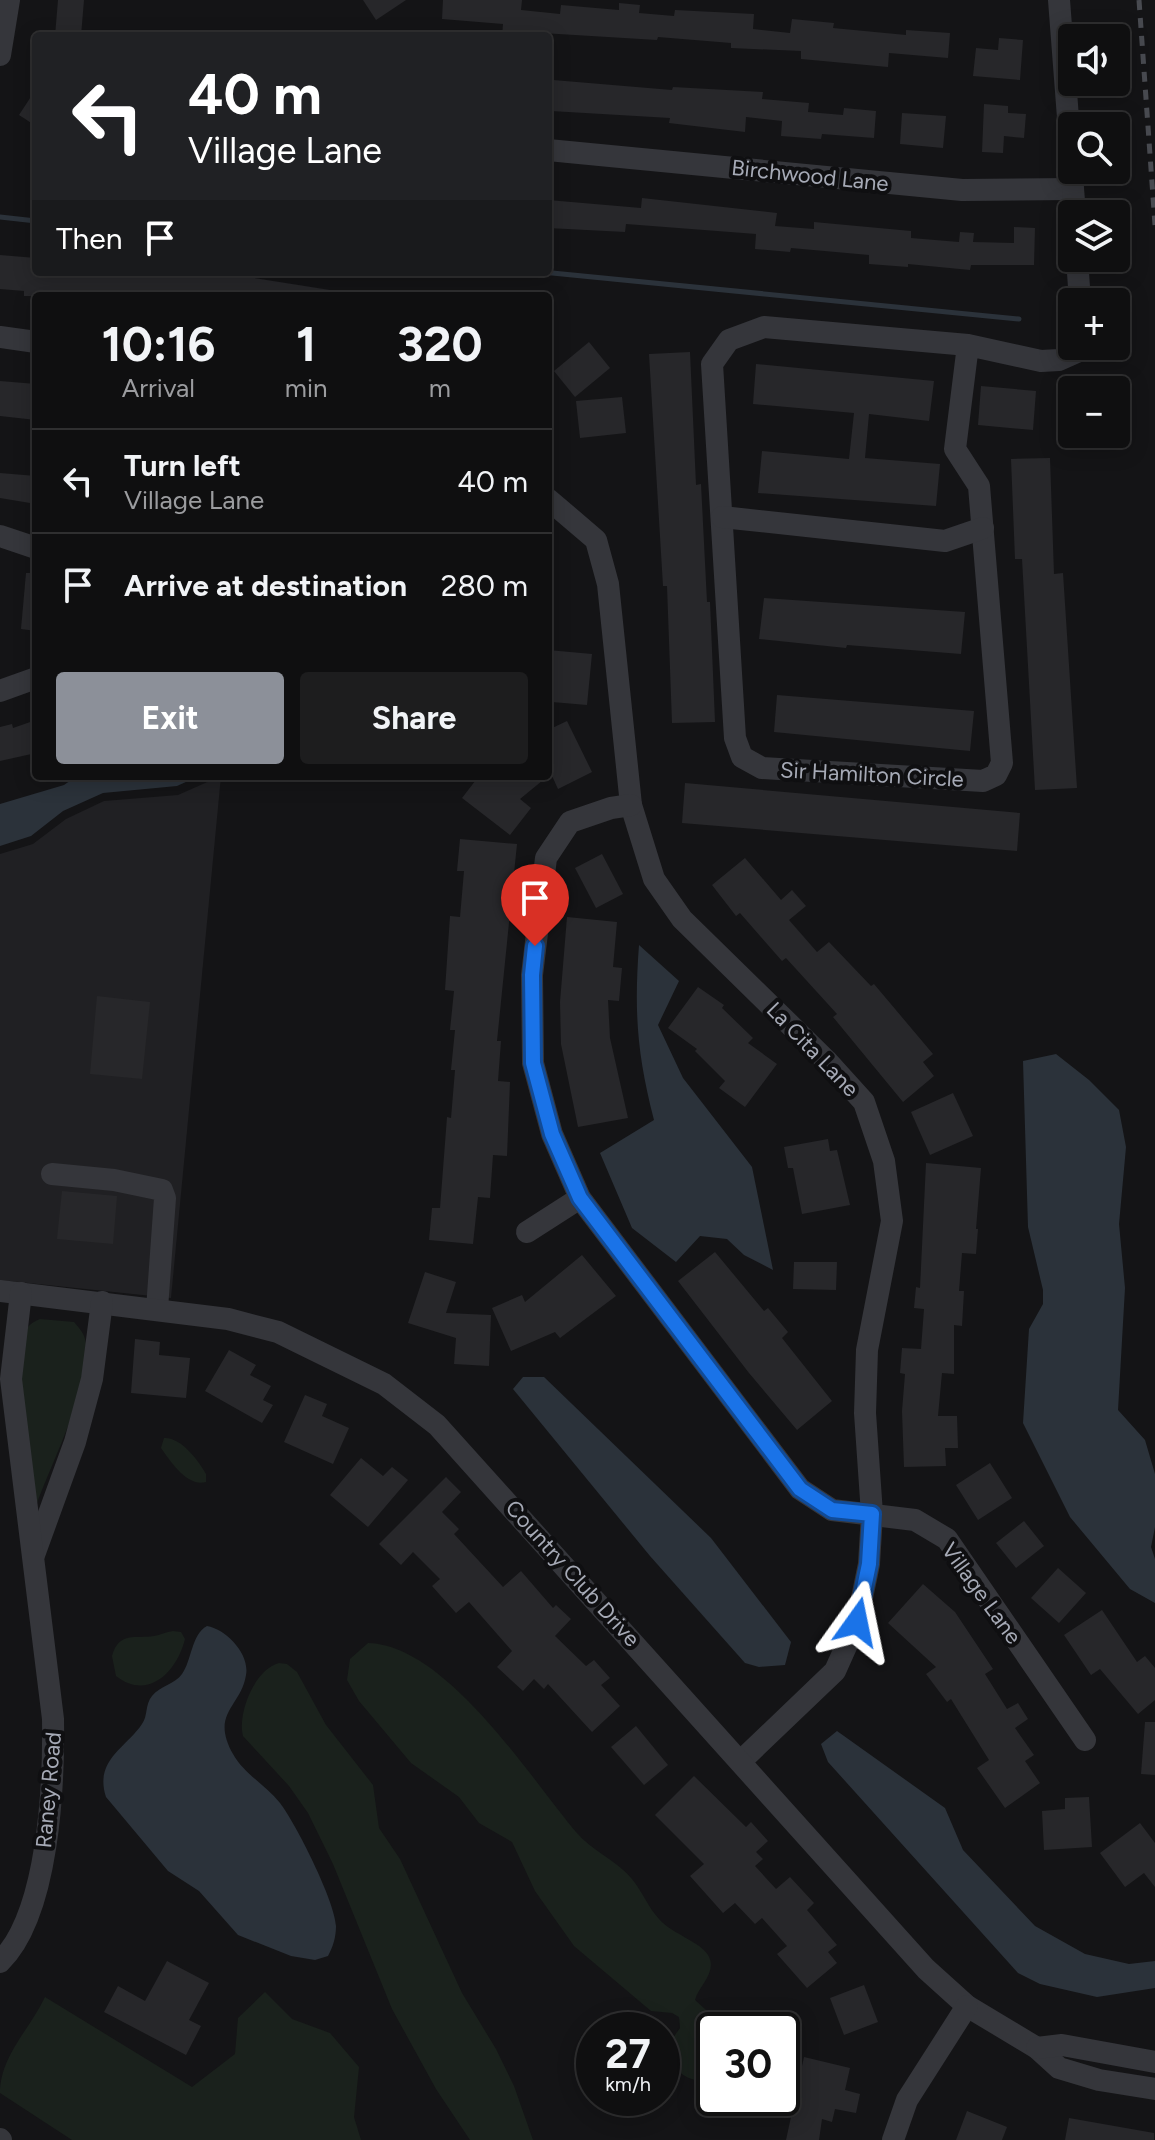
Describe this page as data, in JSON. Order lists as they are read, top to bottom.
{
  "streets": {
    "street": [
      "Birchwood Lane",
      "Sir Hamilton Circle",
      "La Cita Lane",
      "Country Club Drive",
      "Village Lane",
      "Raney Road"
    ]
  },
  "crossings": [
    ["La Cita Lane", "Country Club Drive"],
    ["La Cita Lane", "Village Lane"],
    ["Country Club Drive", "Raney Road"]
  ],
  "page": {
    "map_buttons": ["+", "−"],
    "turn": ["40 m", "Village Lane"],
    "then": "Then",
    "eta": [
      "10:16",
      "Arrival",
      "1",
      "min",
      "320",
      "m"
    ],
    "list": [
      {
        "name": "Turn left",
        "note": "Village Lane",
        "value": "40 m"
      },
      {
        "name": "Arrive at destination",
        "value": "280 m"
      }
    ],
    "buttons": ["Exit", "Share"],
    "speed": "27 km/h",
    "limit": "30"
  }
}
